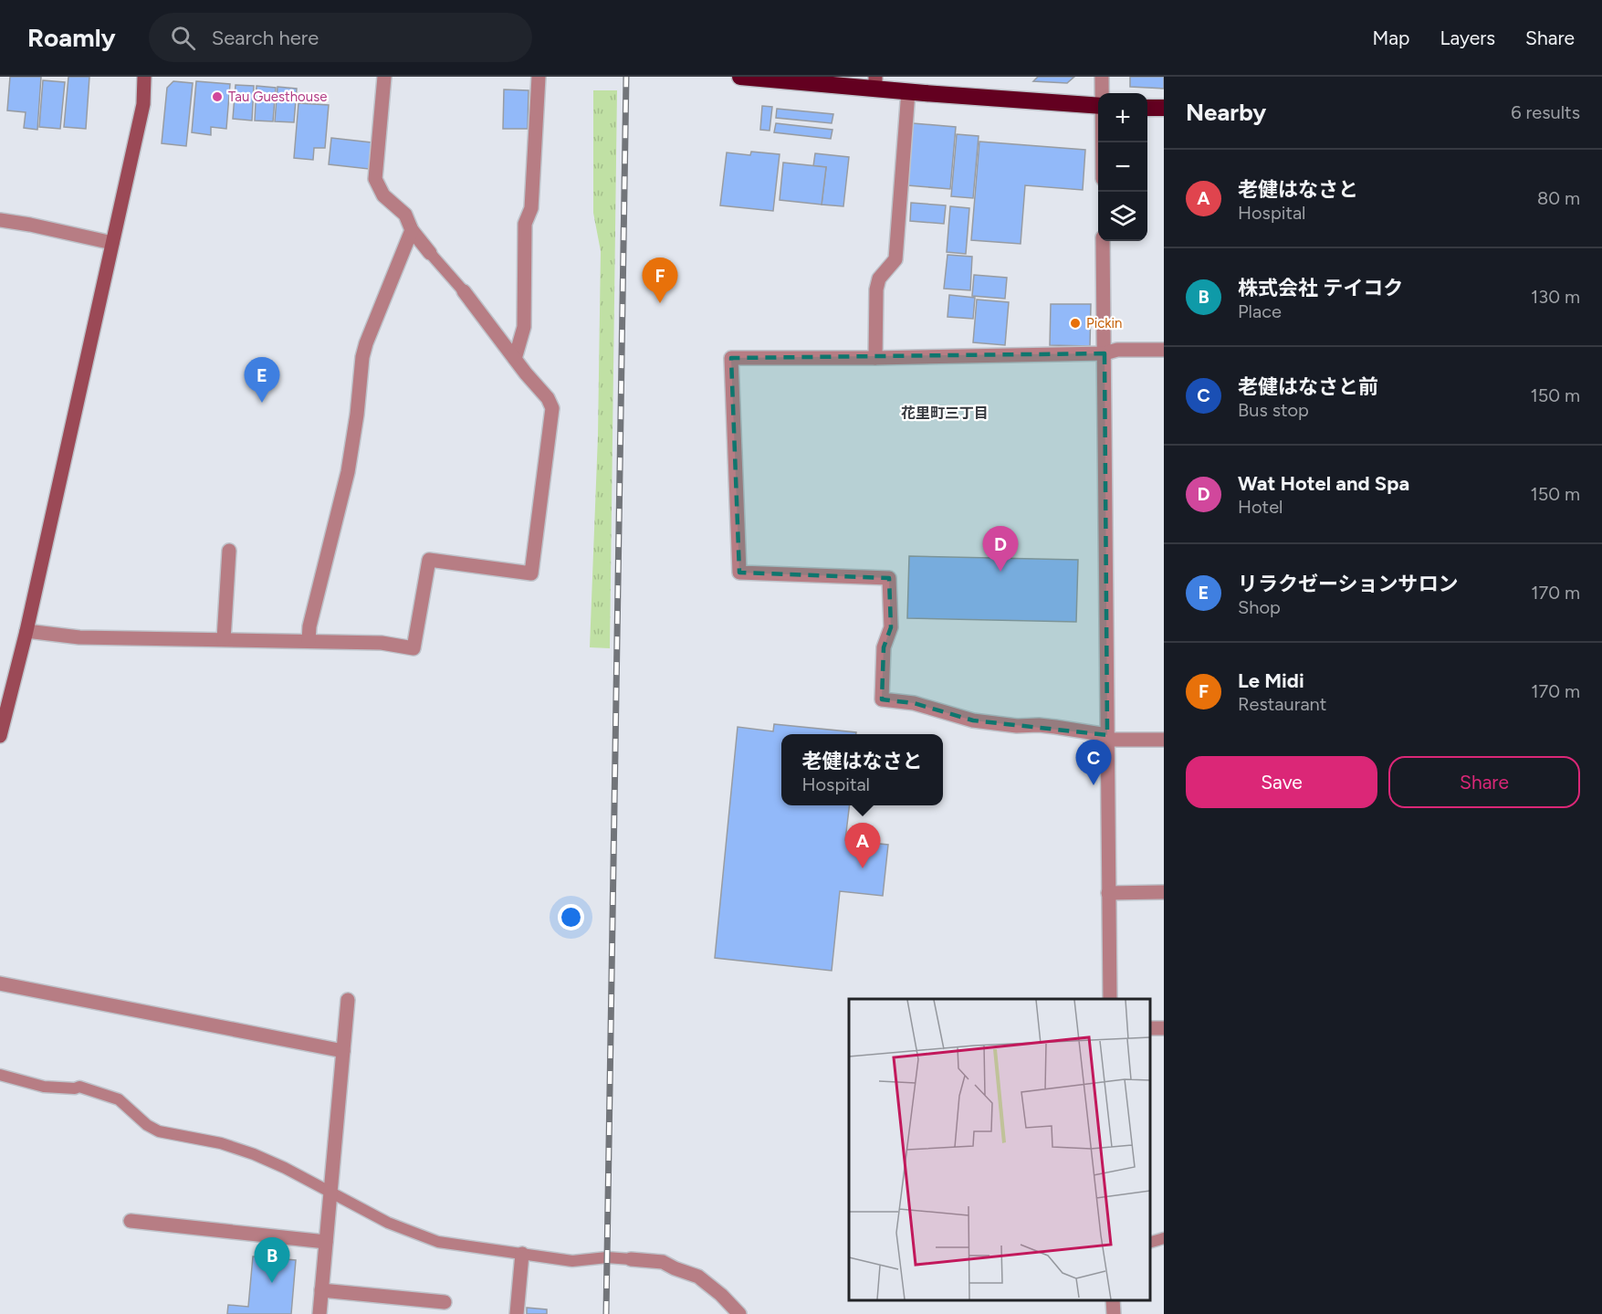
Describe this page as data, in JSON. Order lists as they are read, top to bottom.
{
  "districts": ["花里町三丁目"],
  "places": ["Tau Guesthouse", "Pickin"],
  "page": {
    "header": "Roamly",
    "search": "Search here",
    "nav": ["Map", "Layers", "Share"],
    "heading": ["Nearby", "6 results"],
    "map_buttons": ["+", "−"],
    "list": [
      {
        "mark": "A",
        "name": "老健はなさと",
        "note": "Hospital",
        "value": "80 m"
      },
      {
        "mark": "B",
        "name": "株式会社 テイコク",
        "note": "Place",
        "value": "130 m"
      },
      {
        "mark": "C",
        "name": "老健はなさと前",
        "note": "Bus stop",
        "value": "150 m"
      },
      {
        "mark": "D",
        "name": "Wat Hotel and Spa",
        "note": "Hotel",
        "value": "150 m"
      },
      {
        "mark": "E",
        "name": "リラクゼーションサロン",
        "note": "Shop",
        "value": "170 m"
      },
      {
        "mark": "F",
        "name": "Le Midi",
        "note": "Restaurant",
        "value": "170 m"
      }
    ],
    "pins": [
      "F",
      "E",
      "D",
      "C",
      "A",
      "B"
    ],
    "popup": ["老健はなさと", "Hospital"],
    "buttons": ["Save", "Share"]
  }
}
